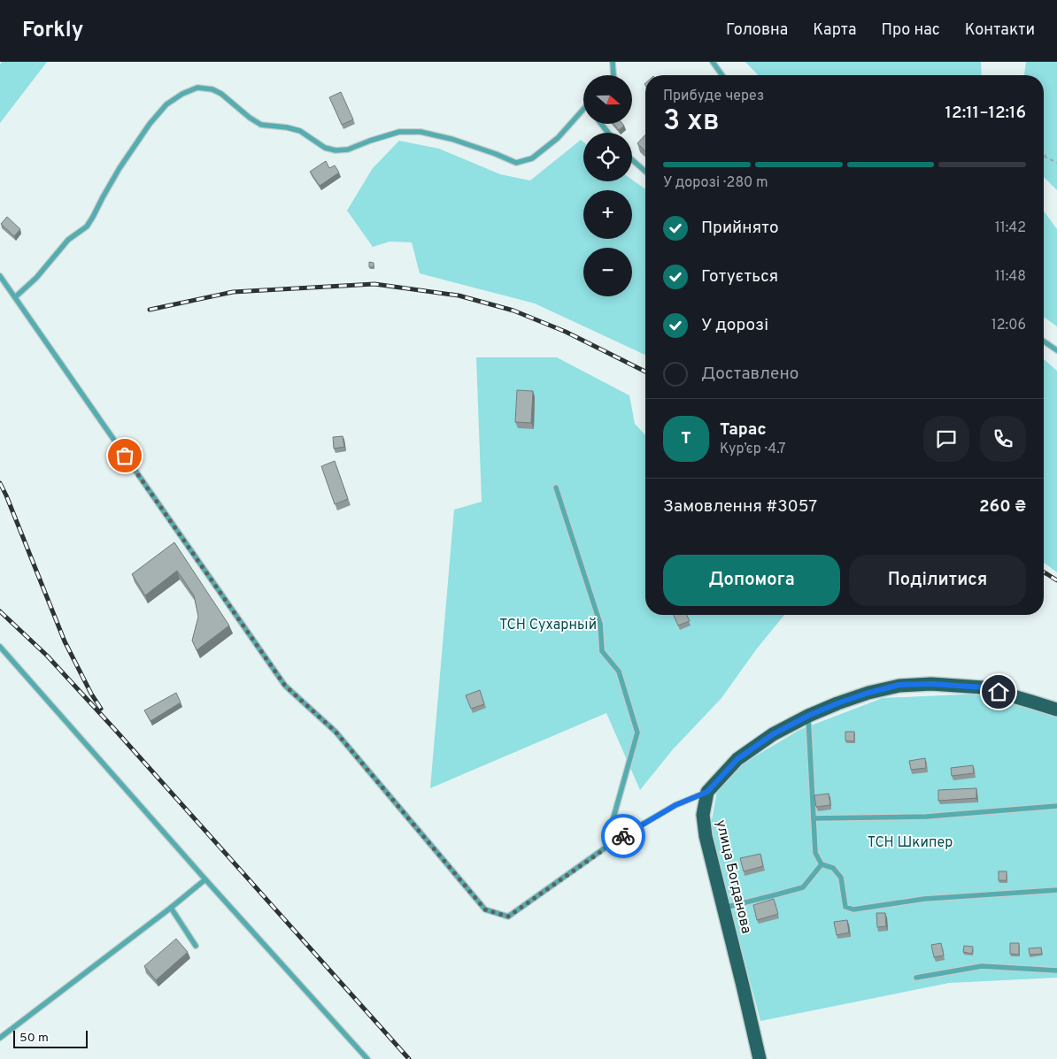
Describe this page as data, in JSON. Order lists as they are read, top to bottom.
{
  "streets": {
    "main road": ["улица Богданова"]
  },
  "parks": ["ТСН Сухарный", "ТСН Шкипер"],
  "scale_bar": "50 m",
  "north": "right",
  "page": {
    "header": "Forkly",
    "nav": [
      "Головна",
      "Карта",
      "Про нас",
      "Контакти"
    ],
    "map_buttons": ["+", "−"],
    "heading": ["3 хв", "Прибуде через", "12:11–12:16"],
    "panel": [
      "Тарас",
      "Кур’єр · 4.7",
      "Замовлення #3057",
      "260 ₴"
    ],
    "bar": "У дорозі · 280 m",
    "list": [
      ["Прийнято", "11:42"],
      ["Готується", "11:48"],
      ["У дорозі", "12:06"],
      "Доставлено"
    ],
    "round": "Т",
    "buttons": ["Допомога", "Поділитися"],
    "scale": "50 m"
  }
}
